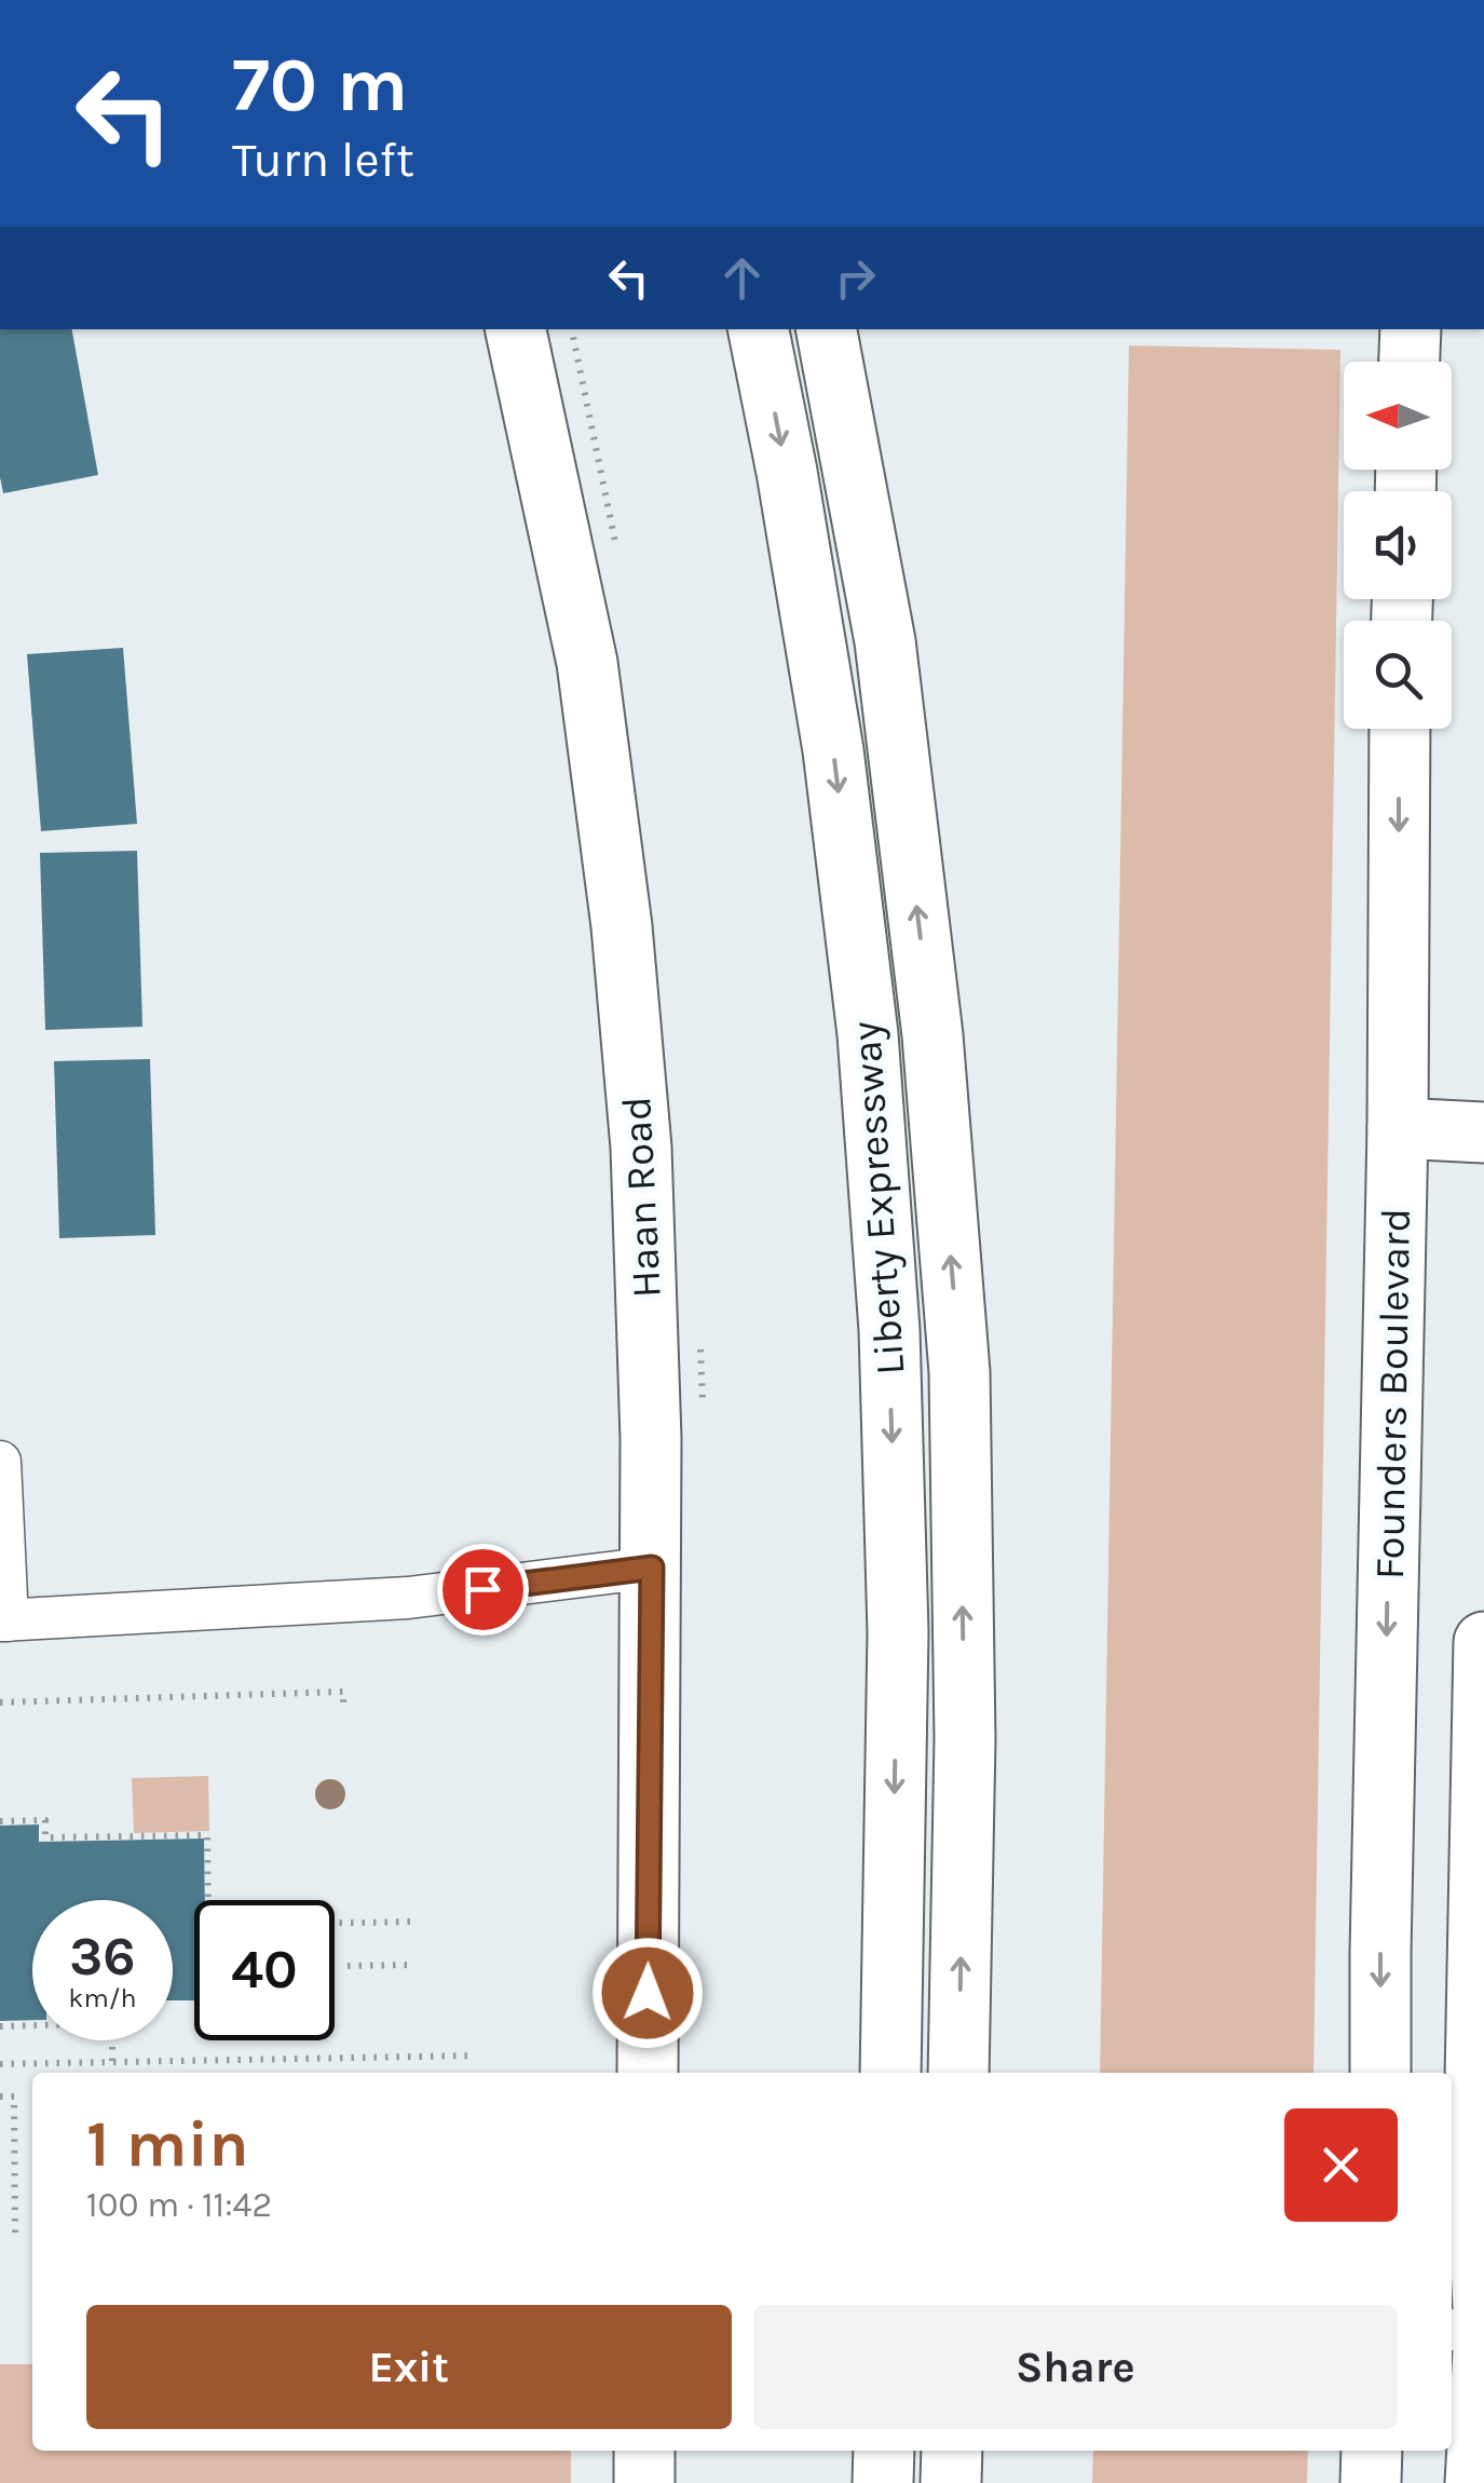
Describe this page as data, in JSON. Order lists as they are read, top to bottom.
{
  "streets": {
    "main road": ["Haan Road", "Liberty Expressway", "Founders Boulevard"]
  },
  "north": "left",
  "page": {
    "turn": ["70 m", "Turn left"],
    "speed": "36 km/h",
    "limit": "40",
    "heading": ["1 min", "100 m · 11:42"],
    "buttons": ["Exit", "Share"]
  }
}
